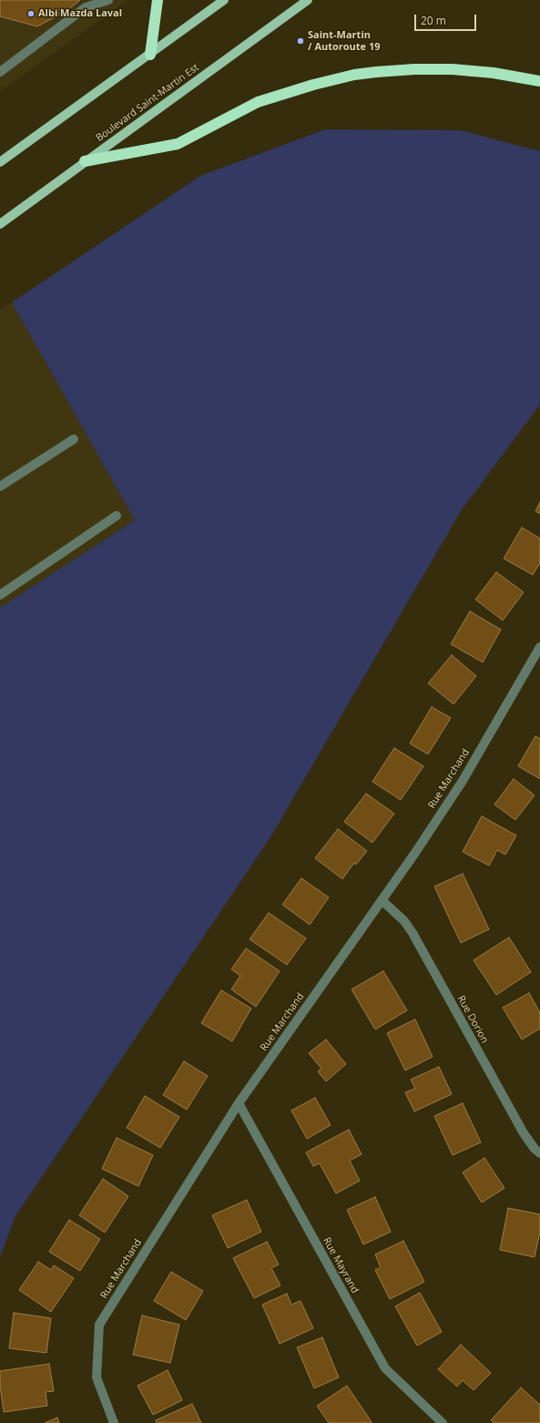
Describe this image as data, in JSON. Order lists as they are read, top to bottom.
{
  "streets": {
    "main road": ["Boulevard Saint-Martin Est"],
    "street": ["Rue Marchand", "Rue Dorion", "Rue Mayrand"]
  },
  "crossings": [
    ["Rue Marchand", "Rue Dorion"],
    ["Rue Marchand", "Rue Mayrand"]
  ],
  "places": ["Albi Mazda Laval", "Saint-Martin / Autoroute 19"],
  "scale_bar": "20 m"
}
